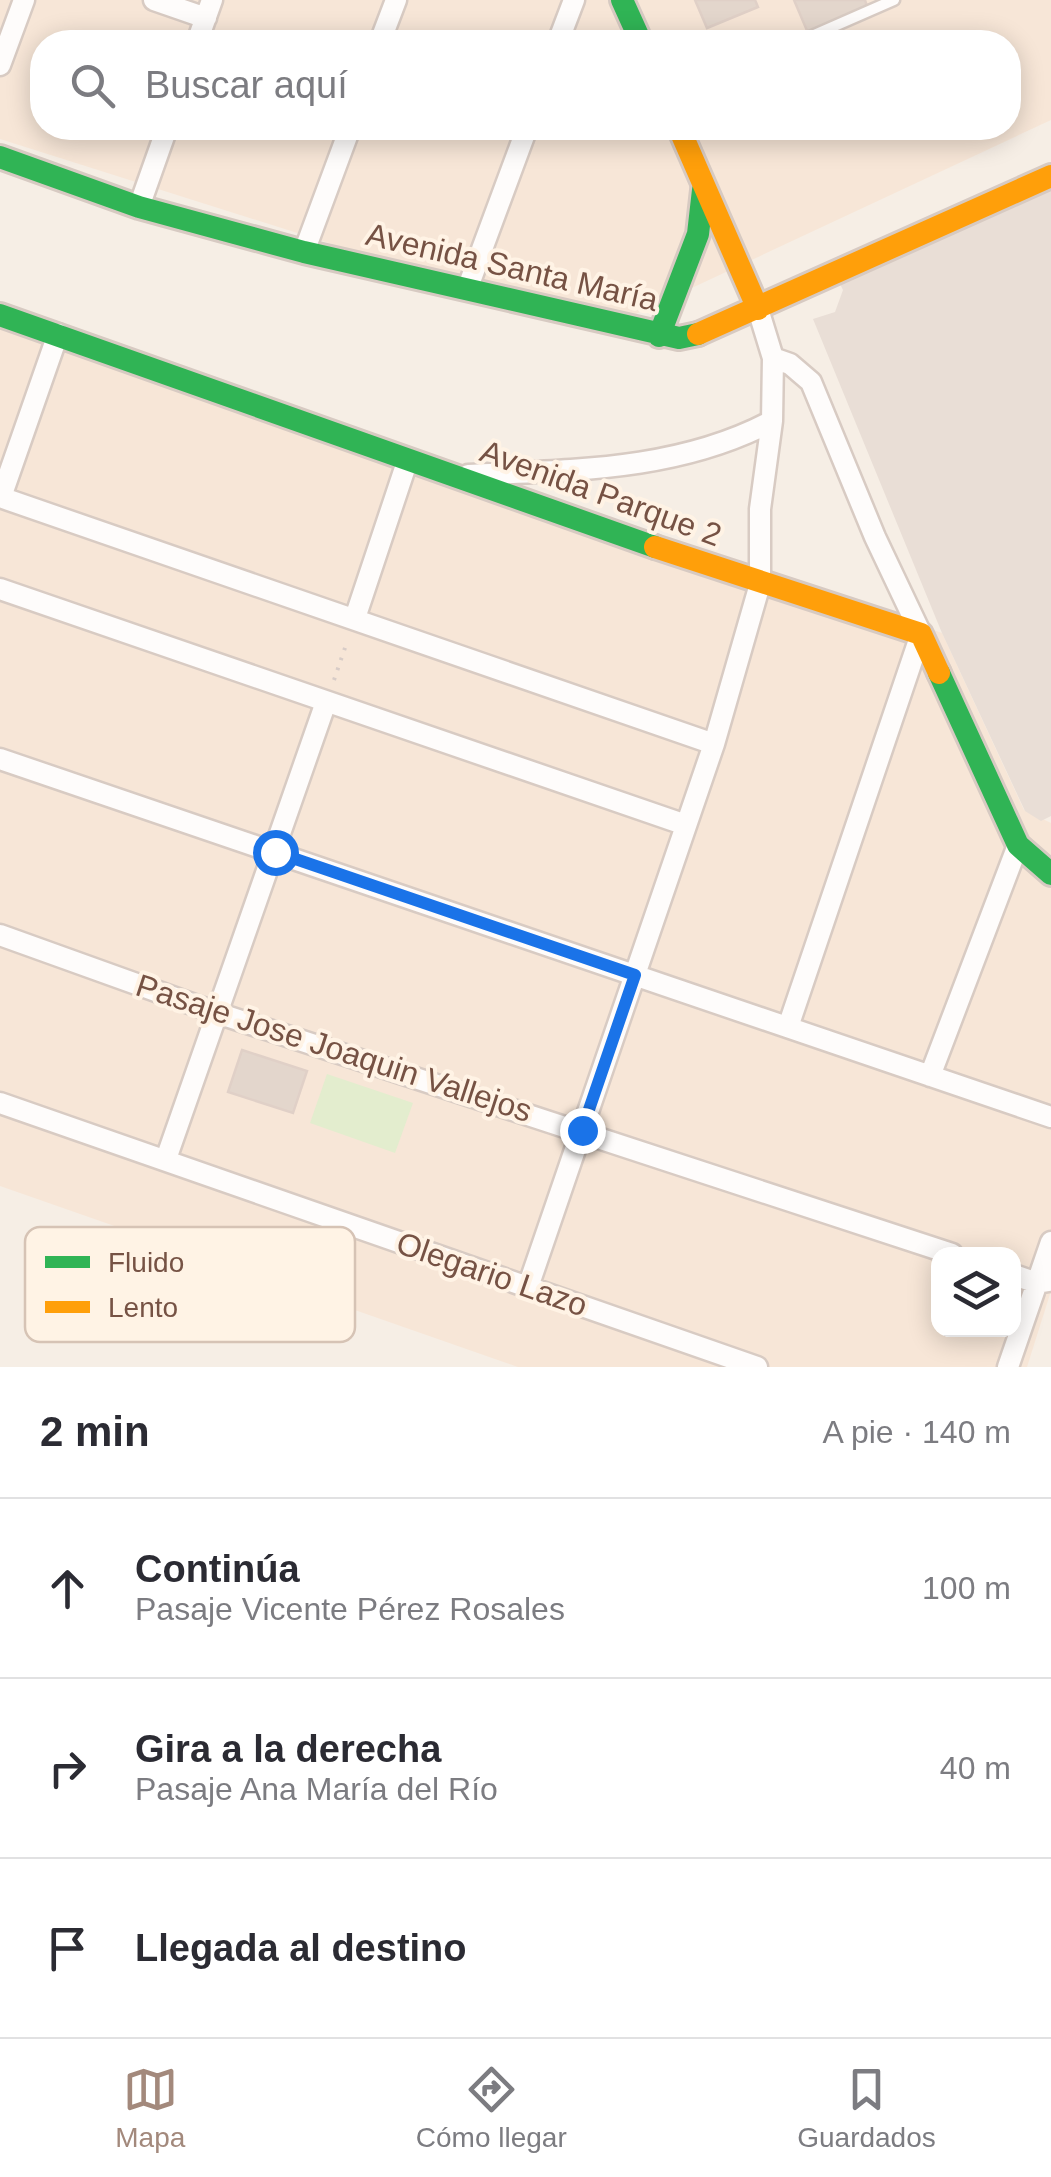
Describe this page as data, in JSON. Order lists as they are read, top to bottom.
{
  "streets": {
    "street": [
      "Avenida Santa María",
      "Avenida Parque 2",
      "Pasaje Jose Joaquin Vallejos",
      "Olegario Lazo"
    ]
  },
  "legend": ["Fluido", "Lento"],
  "page": {
    "search": "Buscar aquí",
    "heading": ["2 min", "A pie · 140 m"],
    "list": [
      ["Continúa", "Pasaje Vicente Pérez Rosales", "100 m"],
      ["Gira a la derecha", "Pasaje Ana María del Río", "40 m"],
      "Llegada al destino"
    ],
    "nav": ["Mapa", "Cómo llegar", "Guardados"]
  }
}
